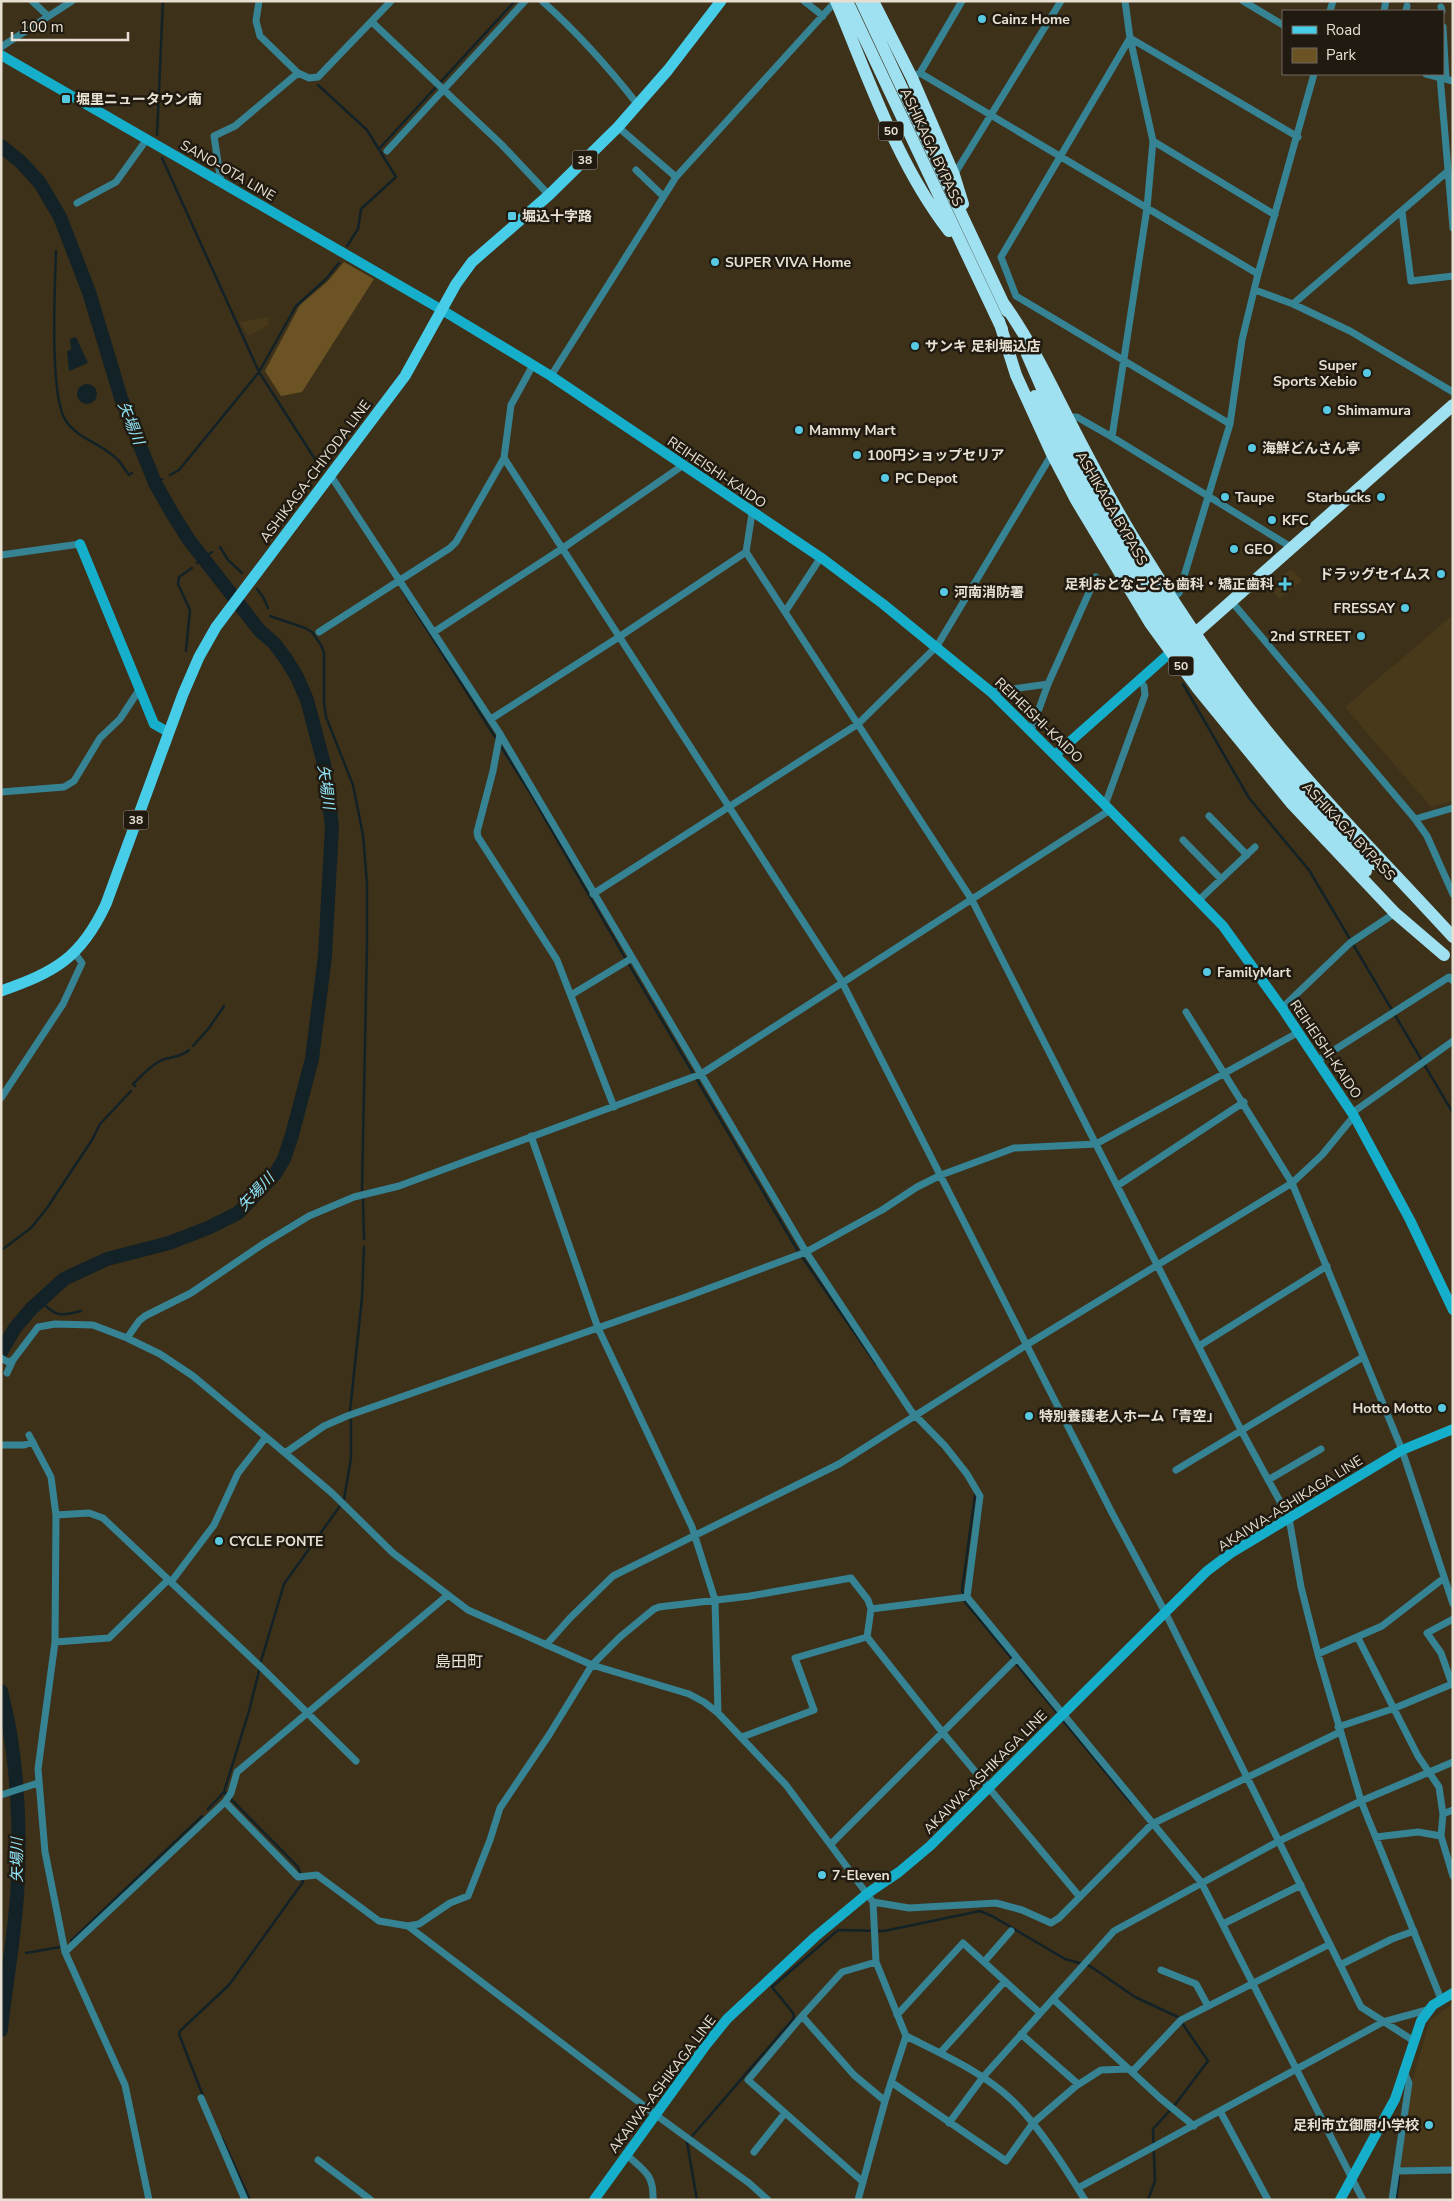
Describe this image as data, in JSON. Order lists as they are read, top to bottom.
{
  "streets": {
    "highway": ["50", "ASHIKAGA BYPASS"],
    "main road": [
      "38",
      "SANO-OTA LINE",
      "ASHIKAGA-CHIYODA LINE",
      "REIHEISHI-KAIDO",
      "AKAIWA-ASHIKAGA LINE"
    ]
  },
  "crossings": [
    ["50", "ASHIKAGA BYPASS"],
    ["SANO-OTA LINE", "ASHIKAGA-CHIYODA LINE"],
    ["SANO-OTA LINE", "REIHEISHI-KAIDO"],
    ["ASHIKAGA-CHIYODA LINE", "REIHEISHI-KAIDO"]
  ],
  "districts": ["島田町"],
  "water": ["矢場川"],
  "places": {
    "other": [
      "Cainz Home",
      "SUPER VIVA Home",
      "サンキ 足利堀込店",
      "Super Sports Xebio",
      "Shimamura",
      "Mammy Mart",
      "海鮮どんさん亭",
      "100円ショップセリア",
      "PC Depot",
      "Taupe",
      "Starbucks",
      "KFC",
      "GEO",
      "ドラッグセイムス",
      "河南消防署",
      "FRESSAY",
      "2nd STREET",
      "FamilyMart",
      "Hotto Motto",
      "特別養護老人ホーム「青空」",
      "CYCLE PONTE",
      "7-Eleven",
      "足利市立御厨小学校"
    ],
    "transit": ["堀里ニュータウン南", "堀込十字路"],
    "health": ["足利おとなこども歯科・矯正歯科"]
  },
  "legend": ["Road", "Park"],
  "scale_bar": "100 m"
}
